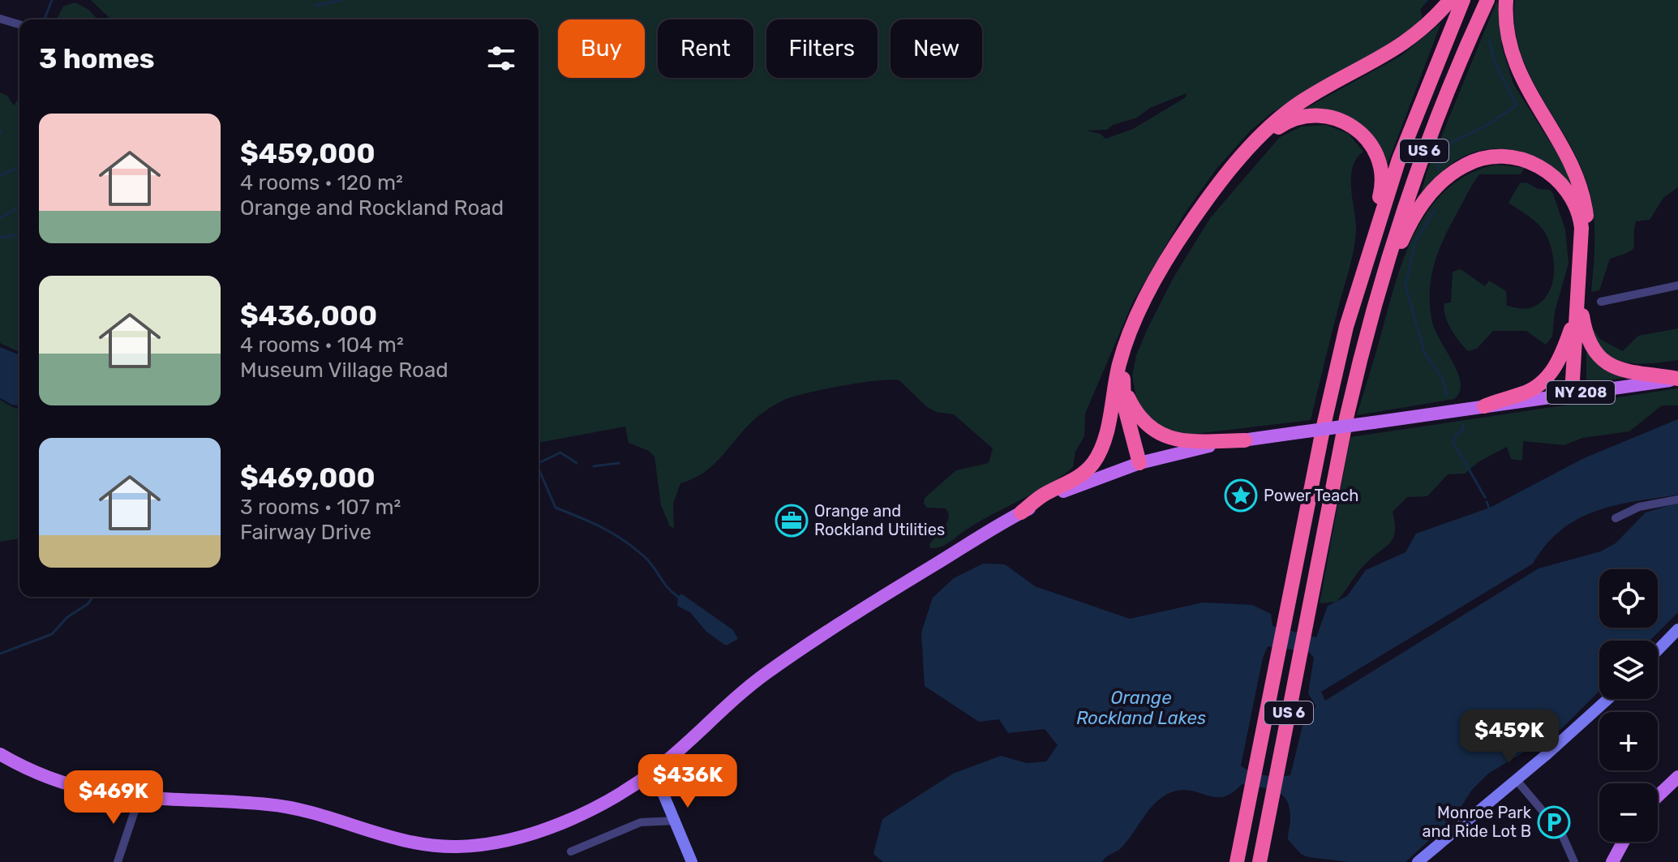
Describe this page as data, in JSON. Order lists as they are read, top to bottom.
{
  "streets": {
    "highway": ["US 6"],
    "main road": ["NY 208"]
  },
  "water": ["Orange Rockland Lakes"],
  "places": {
    "place": ["Power Teach"],
    "office": ["Orange and Rockland Utilities"],
    "parking": ["Monroe Park and Ride Lot B"]
  },
  "page": {
    "chip": [
      "Buy",
      "Rent",
      "Filters",
      "New"
    ],
    "heading": "3 homes",
    "list": [
      {
        "name": "$459,000",
        "note": "4 rooms · 120 m² · Orange and Rockland Road"
      },
      {
        "name": "$436,000",
        "note": "4 rooms · 104 m² · Museum Village Road"
      },
      {
        "name": "$469,000",
        "note": "3 rooms · 107 m² · Fairway Drive"
      }
    ],
    "map_buttons": ["+", "−"],
    "price": ["$459K", "$436K", "$469K"]
  }
}
